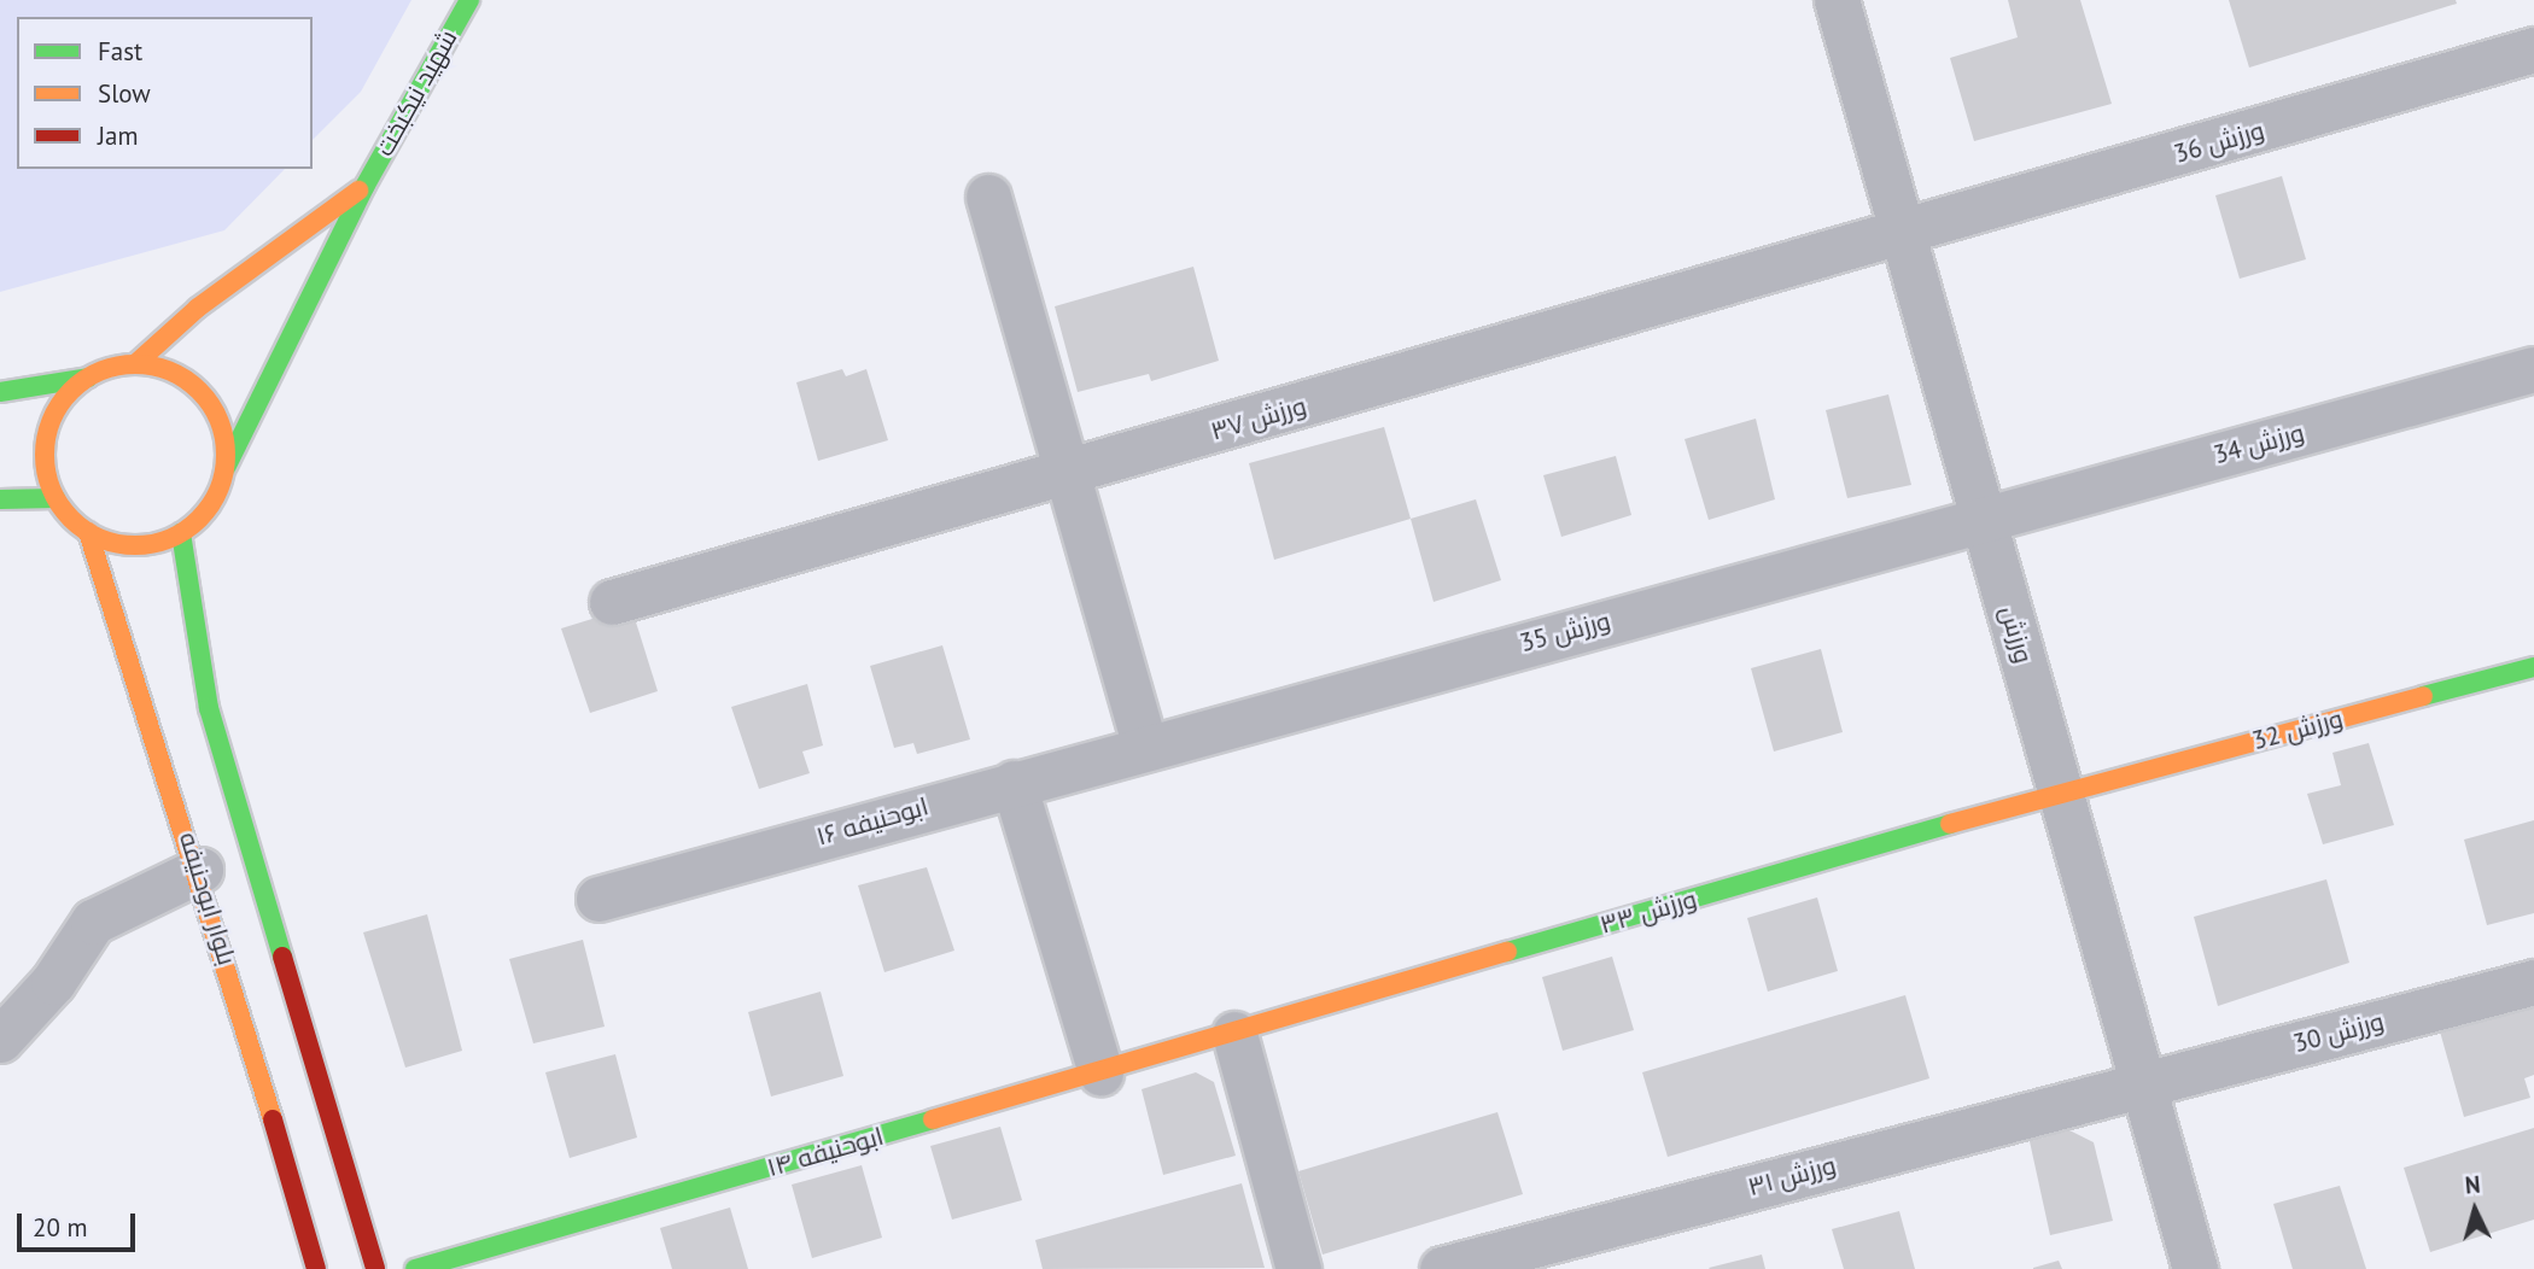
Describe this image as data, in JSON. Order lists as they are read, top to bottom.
{
  "streets": {
    "street": [
      "شهید نیکبخت",
      "ورزش 36",
      "ورزش ۳۷",
      "ورزش 34",
      "ورزش 35",
      "ورزش",
      "ورزش 32",
      "ابوحنیفه ۱۶",
      "بلوار ابوحنیفه",
      "ورزش ۳۳",
      "ورزش 30",
      "ابوحنیفه ۱۴",
      "ورزش ۳۱"
    ]
  },
  "crossings": [
    ["شهید نیکبخت", "بلوار ابوحنیفه"],
    ["ورزش 36", "ورزش ۳۷"],
    ["ورزش 36", "ورزش"],
    ["ورزش ۳۷", "ورزش"],
    ["ورزش 34", "ورزش 35"],
    ["ورزش 34", "ورزش"],
    ["ورزش 35", "ورزش"],
    ["ورزش 35", "ابوحنیفه ۱۶"],
    ["ورزش", "ورزش 32"],
    ["ورزش", "ورزش ۳۳"],
    ["ورزش", "ورزش 30"],
    ["ورزش", "ورزش ۳۱"],
    ["ورزش 32", "ورزش ۳۳"],
    ["ورزش ۳۳", "ابوحنیفه ۱۴"],
    ["ورزش 30", "ورزش ۳۱"]
  ],
  "legend": ["Fast", "Slow", "Jam"],
  "scale_bar": "20 m",
  "north": "top"
}
